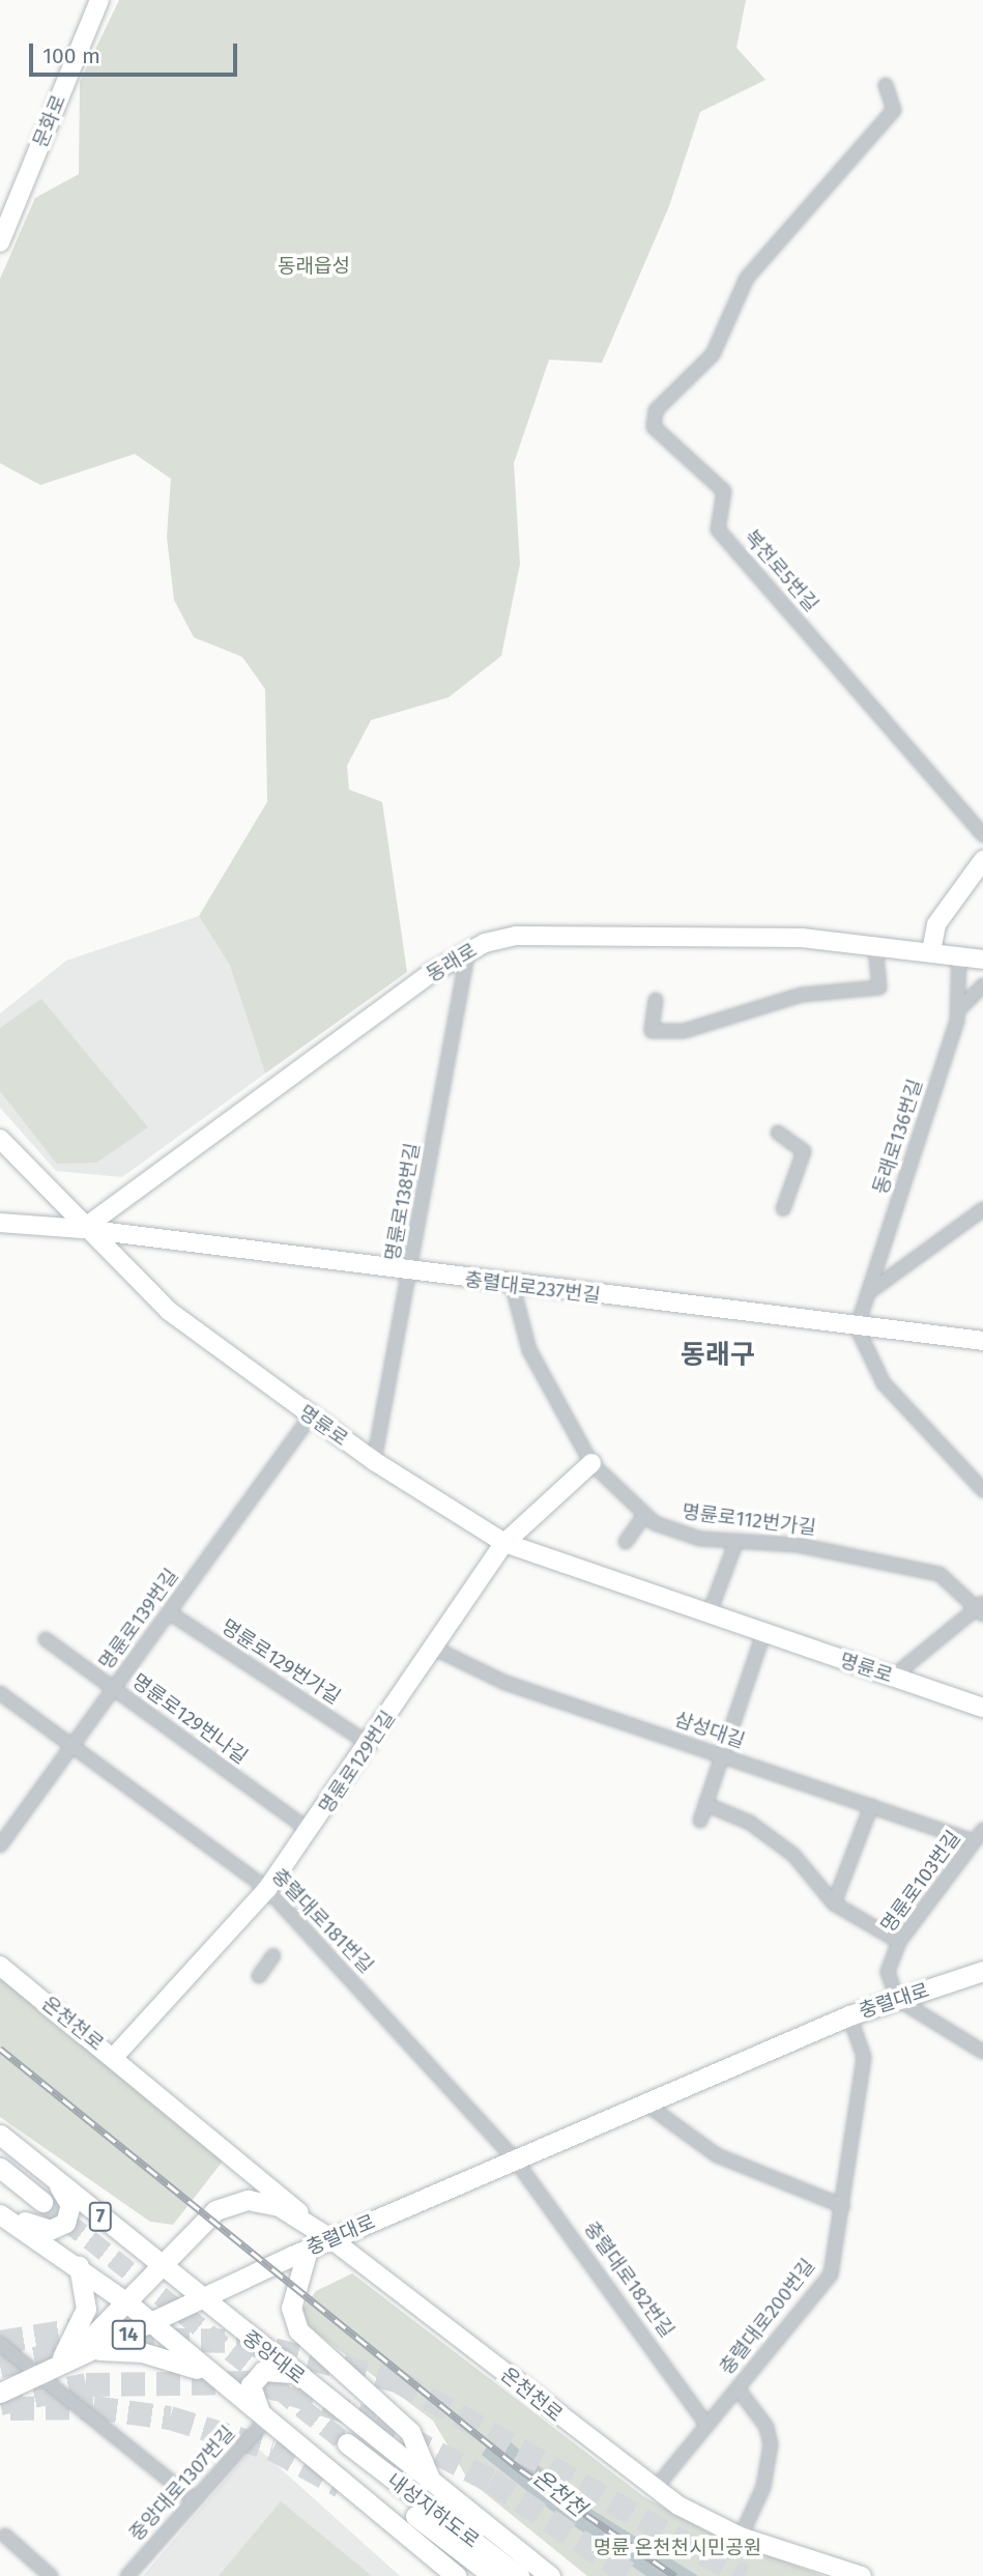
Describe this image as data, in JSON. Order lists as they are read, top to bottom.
{
  "streets": {
    "main road": [
      "충렬대로",
      "7",
      "14",
      "중앙대로",
      "내성지하도로"
    ],
    "street": [
      "문화로",
      "복천로5번길",
      "동래로",
      "동래로136번길",
      "명륜로138번길",
      "충렬대로237번길",
      "명륜로",
      "명륜로112번가길",
      "명륜로139번길",
      "명륜로129번가길",
      "명륜로129번나길",
      "삼성대길",
      "명륜로129번길",
      "명륜로103번길",
      "충렬대로181번길",
      "온천천로",
      "충렬대로182번길",
      "충렬대로200번길",
      "중앙대로1307번길"
    ]
  },
  "crossings": [
    ["동래로", "동래로136번길"],
    ["동래로", "명륜로138번길"],
    ["동래로", "충렬대로237번길"],
    ["동래로", "명륜로"],
    ["동래로136번길", "충렬대로237번길"],
    ["명륜로138번길", "충렬대로237번길"],
    ["명륜로138번길", "명륜로"],
    ["충렬대로237번길", "명륜로"],
    ["충렬대로237번길", "명륜로112번가길"],
    ["명륜로", "명륜로139번길"],
    ["명륜로", "명륜로129번길"],
    ["명륜로112번가길", "명륜로129번길"],
    ["명륜로139번길", "명륜로129번가길"],
    ["명륜로139번길", "명륜로129번나길"],
    ["명륜로139번길", "충렬대로181번길"],
    ["명륜로129번가길", "명륜로129번길"],
    ["명륜로129번나길", "명륜로129번길"],
    ["삼성대길", "명륜로129번길"],
    ["삼성대길", "명륜로103번길"],
    ["명륜로129번길", "충렬대로181번길"],
    ["명륜로129번길", "온천천로"],
    ["명륜로103번길", "충렬대로"],
    ["충렬대로181번길", "충렬대로"],
    ["충렬대로181번길", "충렬대로182번길"],
    ["충렬대로", "온천천로"],
    ["충렬대로", "충렬대로182번길"],
    ["충렬대로", "충렬대로200번길"],
    ["충렬대로", "중앙대로"],
    ["온천천로", "충렬대로200번길"],
    ["충렬대로182번길", "충렬대로200번길"]
  ],
  "districts": ["동래구"],
  "water": ["온천천"],
  "parks": ["동래읍성", "명륜 온천천시민공원"],
  "scale_bar": "100 m"
}
